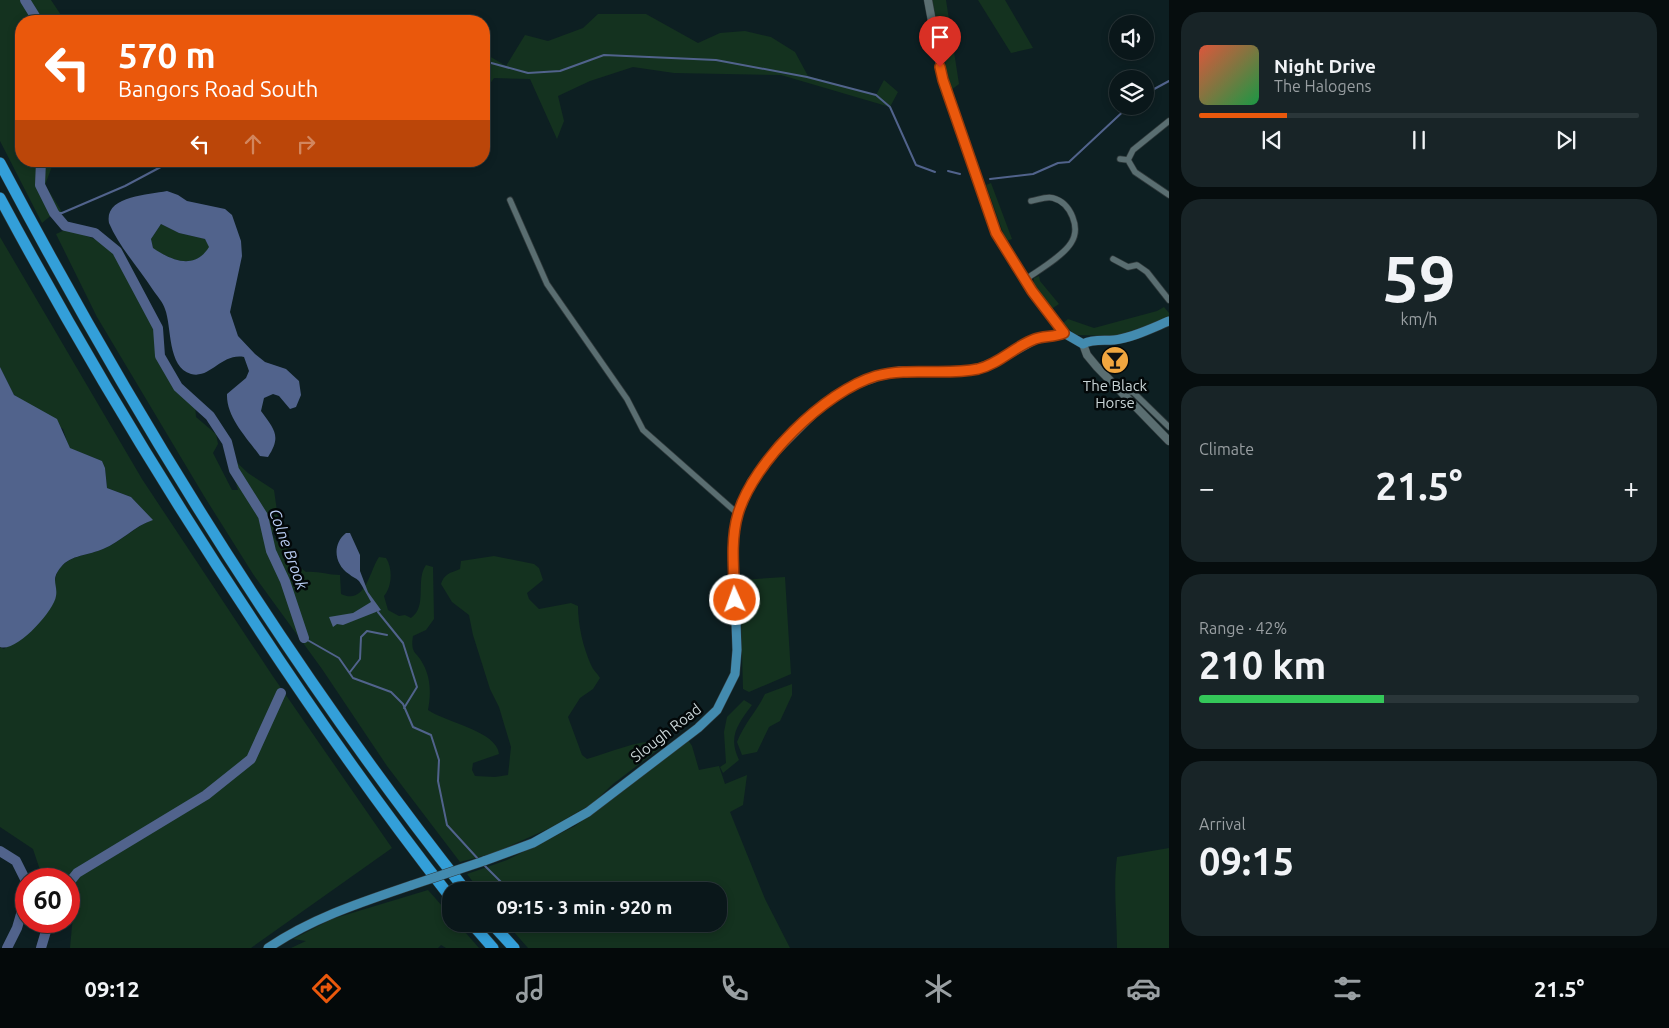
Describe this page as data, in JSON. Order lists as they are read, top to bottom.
{
  "streets": {
    "main road": ["Slough Road"]
  },
  "water": ["Colne Brook"],
  "places": {
    "bar": ["The Black Horse"]
  },
  "page": {
    "turn": ["570 m", "Bangors Road South"],
    "song": ["Night Drive", "The Halogens"],
    "tile": [
      ["59", "km/h"],
      "Climate",
      ["Range · 42%", "210 km"],
      ["Arrival", "09:15"]
    ],
    "heat": ["−", "21.5°", "+"],
    "limit": "60",
    "trip": "09:15 · 3 min · 920 m",
    "tabs": ["09:12", "21.5°"]
  }
}
